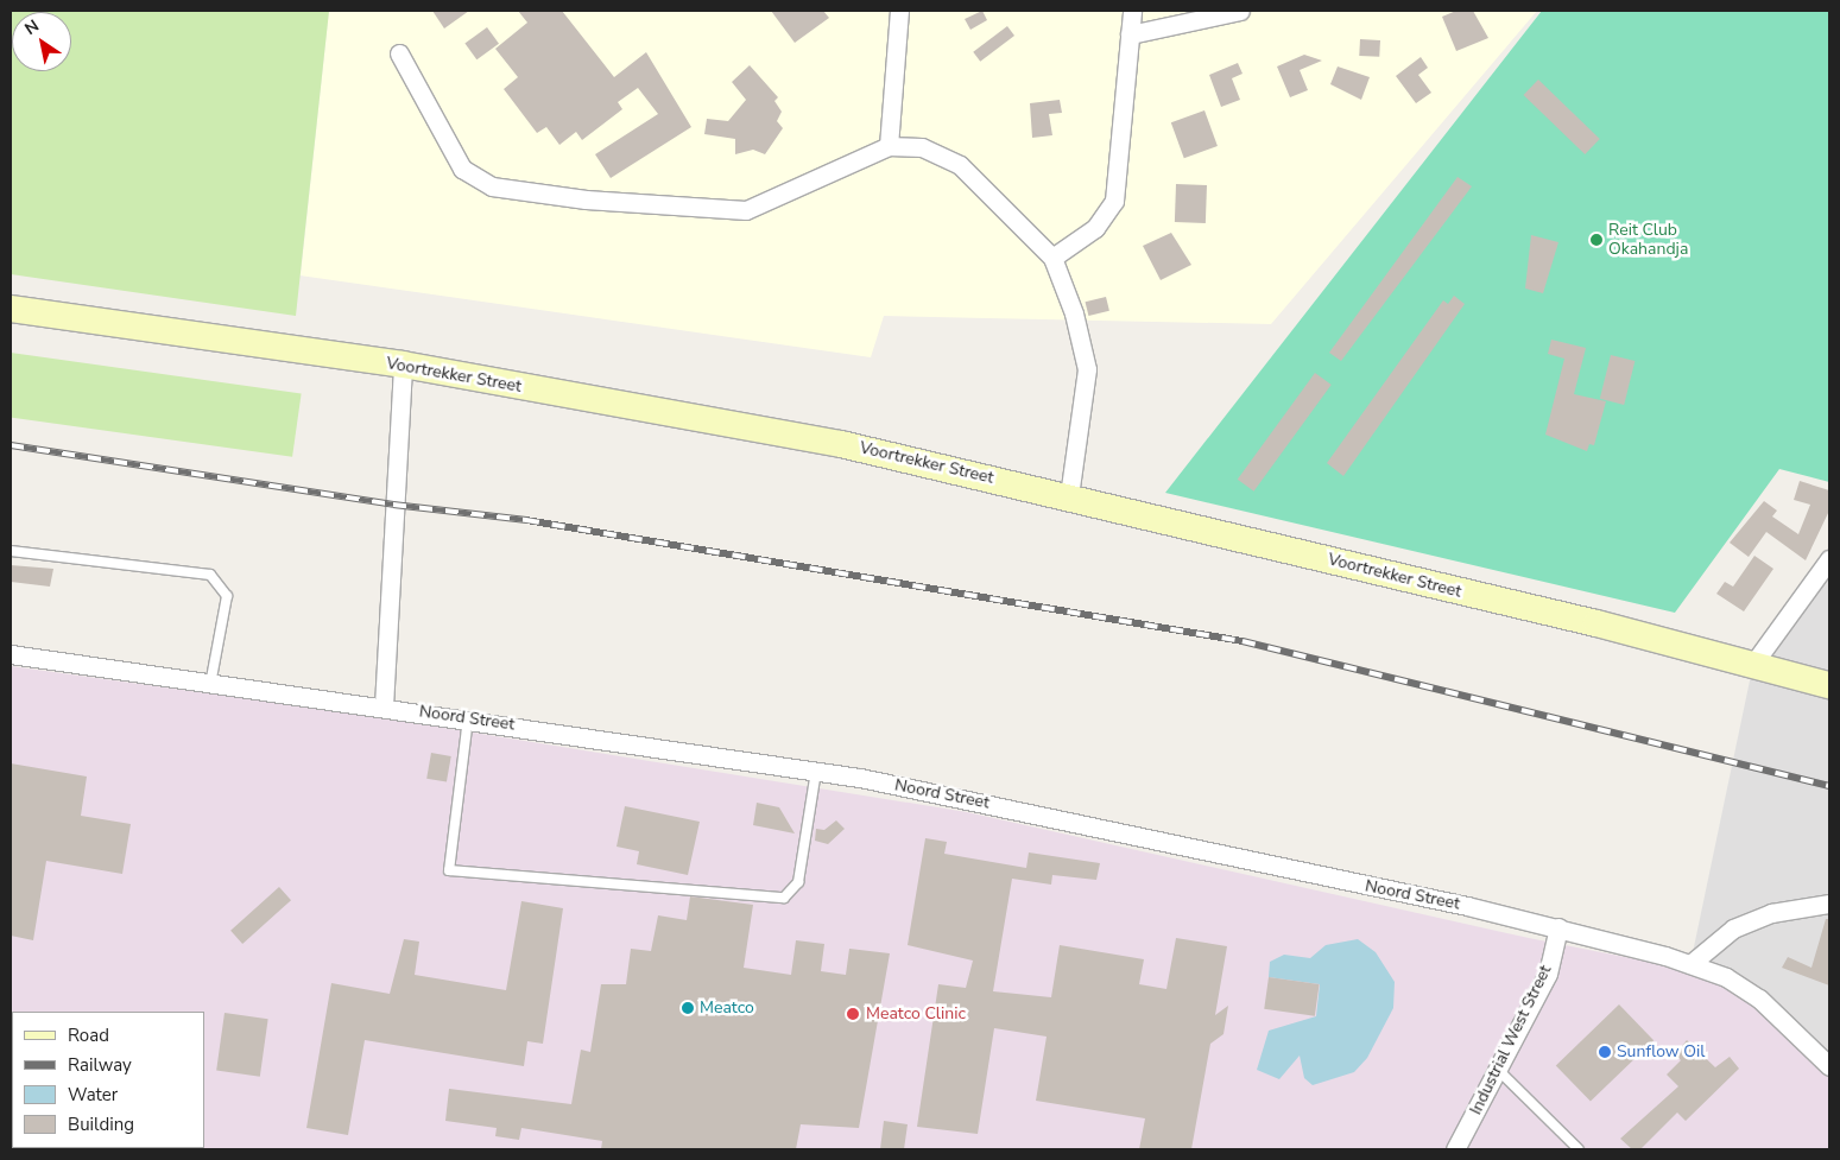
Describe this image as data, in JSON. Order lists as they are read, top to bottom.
{
  "streets": {
    "main road": ["Voortrekker Street"],
    "street": ["Noord Street", "Industrial West Street"]
  },
  "crossings": [
    ["Noord Street", "Industrial West Street"]
  ],
  "places": [
    "Reit Club Okahandja",
    "Meatco",
    "Meatco Clinic",
    "Sunflow Oil"
  ],
  "legend": [
    "Road",
    "Railway",
    "Water",
    "Building"
  ],
  "north": "top left"
}
